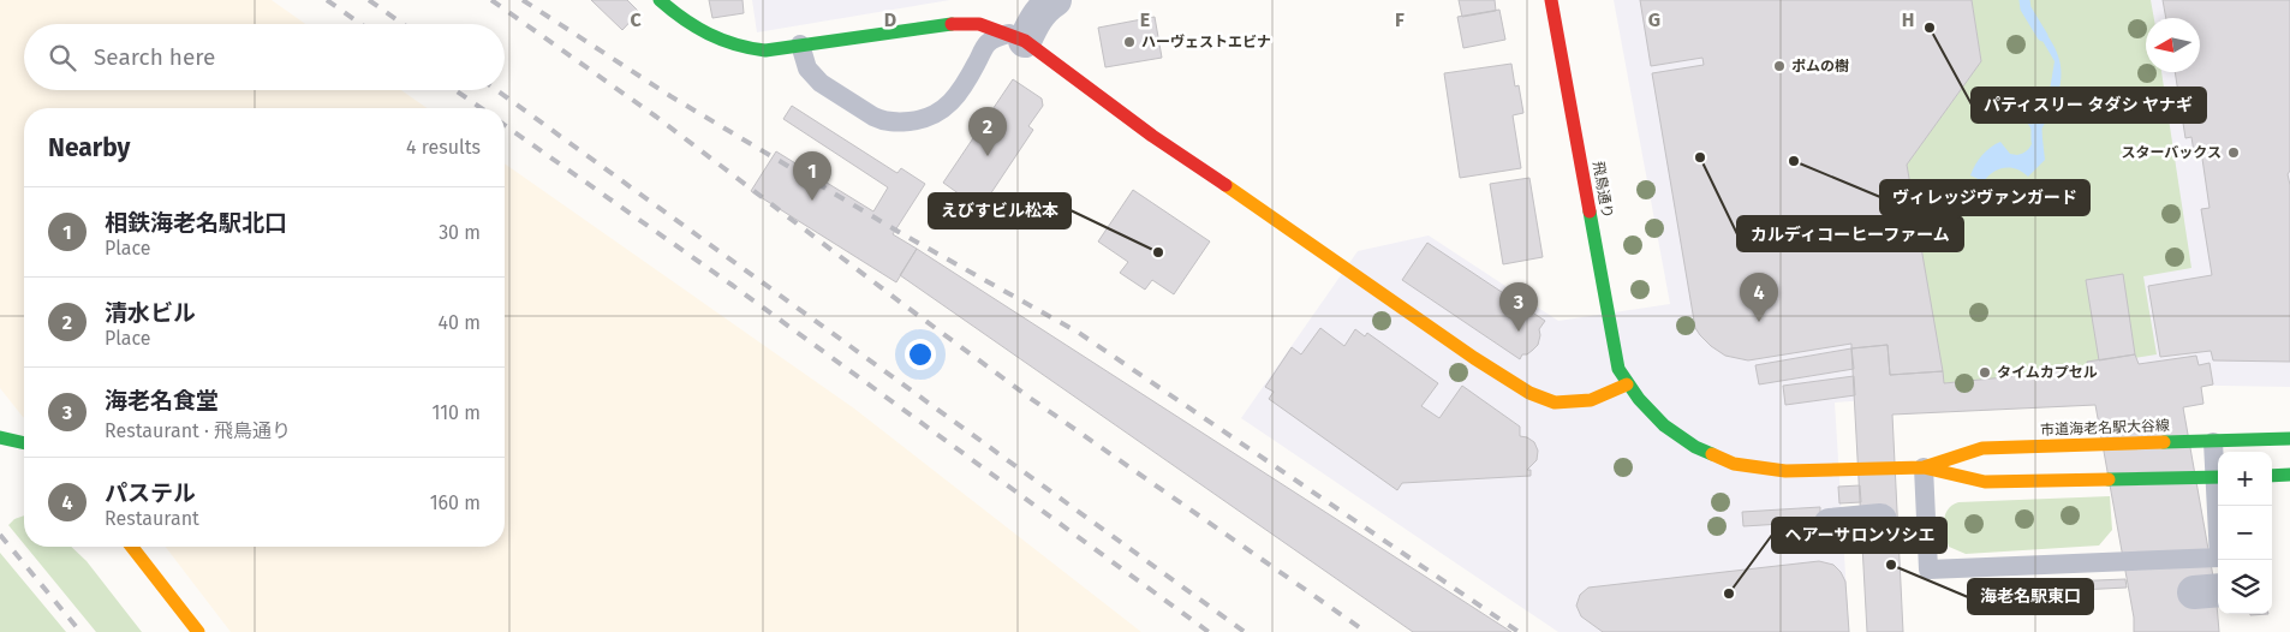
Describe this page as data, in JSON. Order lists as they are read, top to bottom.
{
  "streets": {
    "street": ["飛鳥通り", "市道海老名駅大谷線"]
  },
  "crossings": [
    ["飛鳥通り", "市道海老名駅大谷線"]
  ],
  "places": [
    "パティスリー タダシ ヤナギ",
    "ハーヴェストエビナ",
    "ポムの樹",
    "スターバックス",
    "カルディコーヒーファーム",
    "ヴィレッジヴァンガード",
    "えびすビル松本",
    "タイムカプセル",
    "海老名駅東口",
    "ヘアーサロンソシエ"
  ],
  "north": "left",
  "page": {
    "search": "Search here",
    "pins": [
      "2",
      "1",
      "4",
      "3"
    ],
    "heading": ["Nearby", "4 results"],
    "list": [
      {
        "mark": "1",
        "name": "相鉄海老名駅北口",
        "note": "Place",
        "value": "30 m"
      },
      {
        "mark": "2",
        "name": "清水ビル",
        "note": "Place",
        "value": "40 m"
      },
      {
        "mark": "3",
        "name": "海老名食堂",
        "note": "Restaurant · 飛鳥通り",
        "value": "110 m"
      },
      {
        "mark": "4",
        "name": "パステル",
        "note": "Restaurant",
        "value": "160 m"
      }
    ],
    "map_buttons": ["+", "−"]
  },
  "grid": {
    "columns": [
      "C",
      "D",
      "E",
      "F",
      "G",
      "H"
    ]
  }
}
